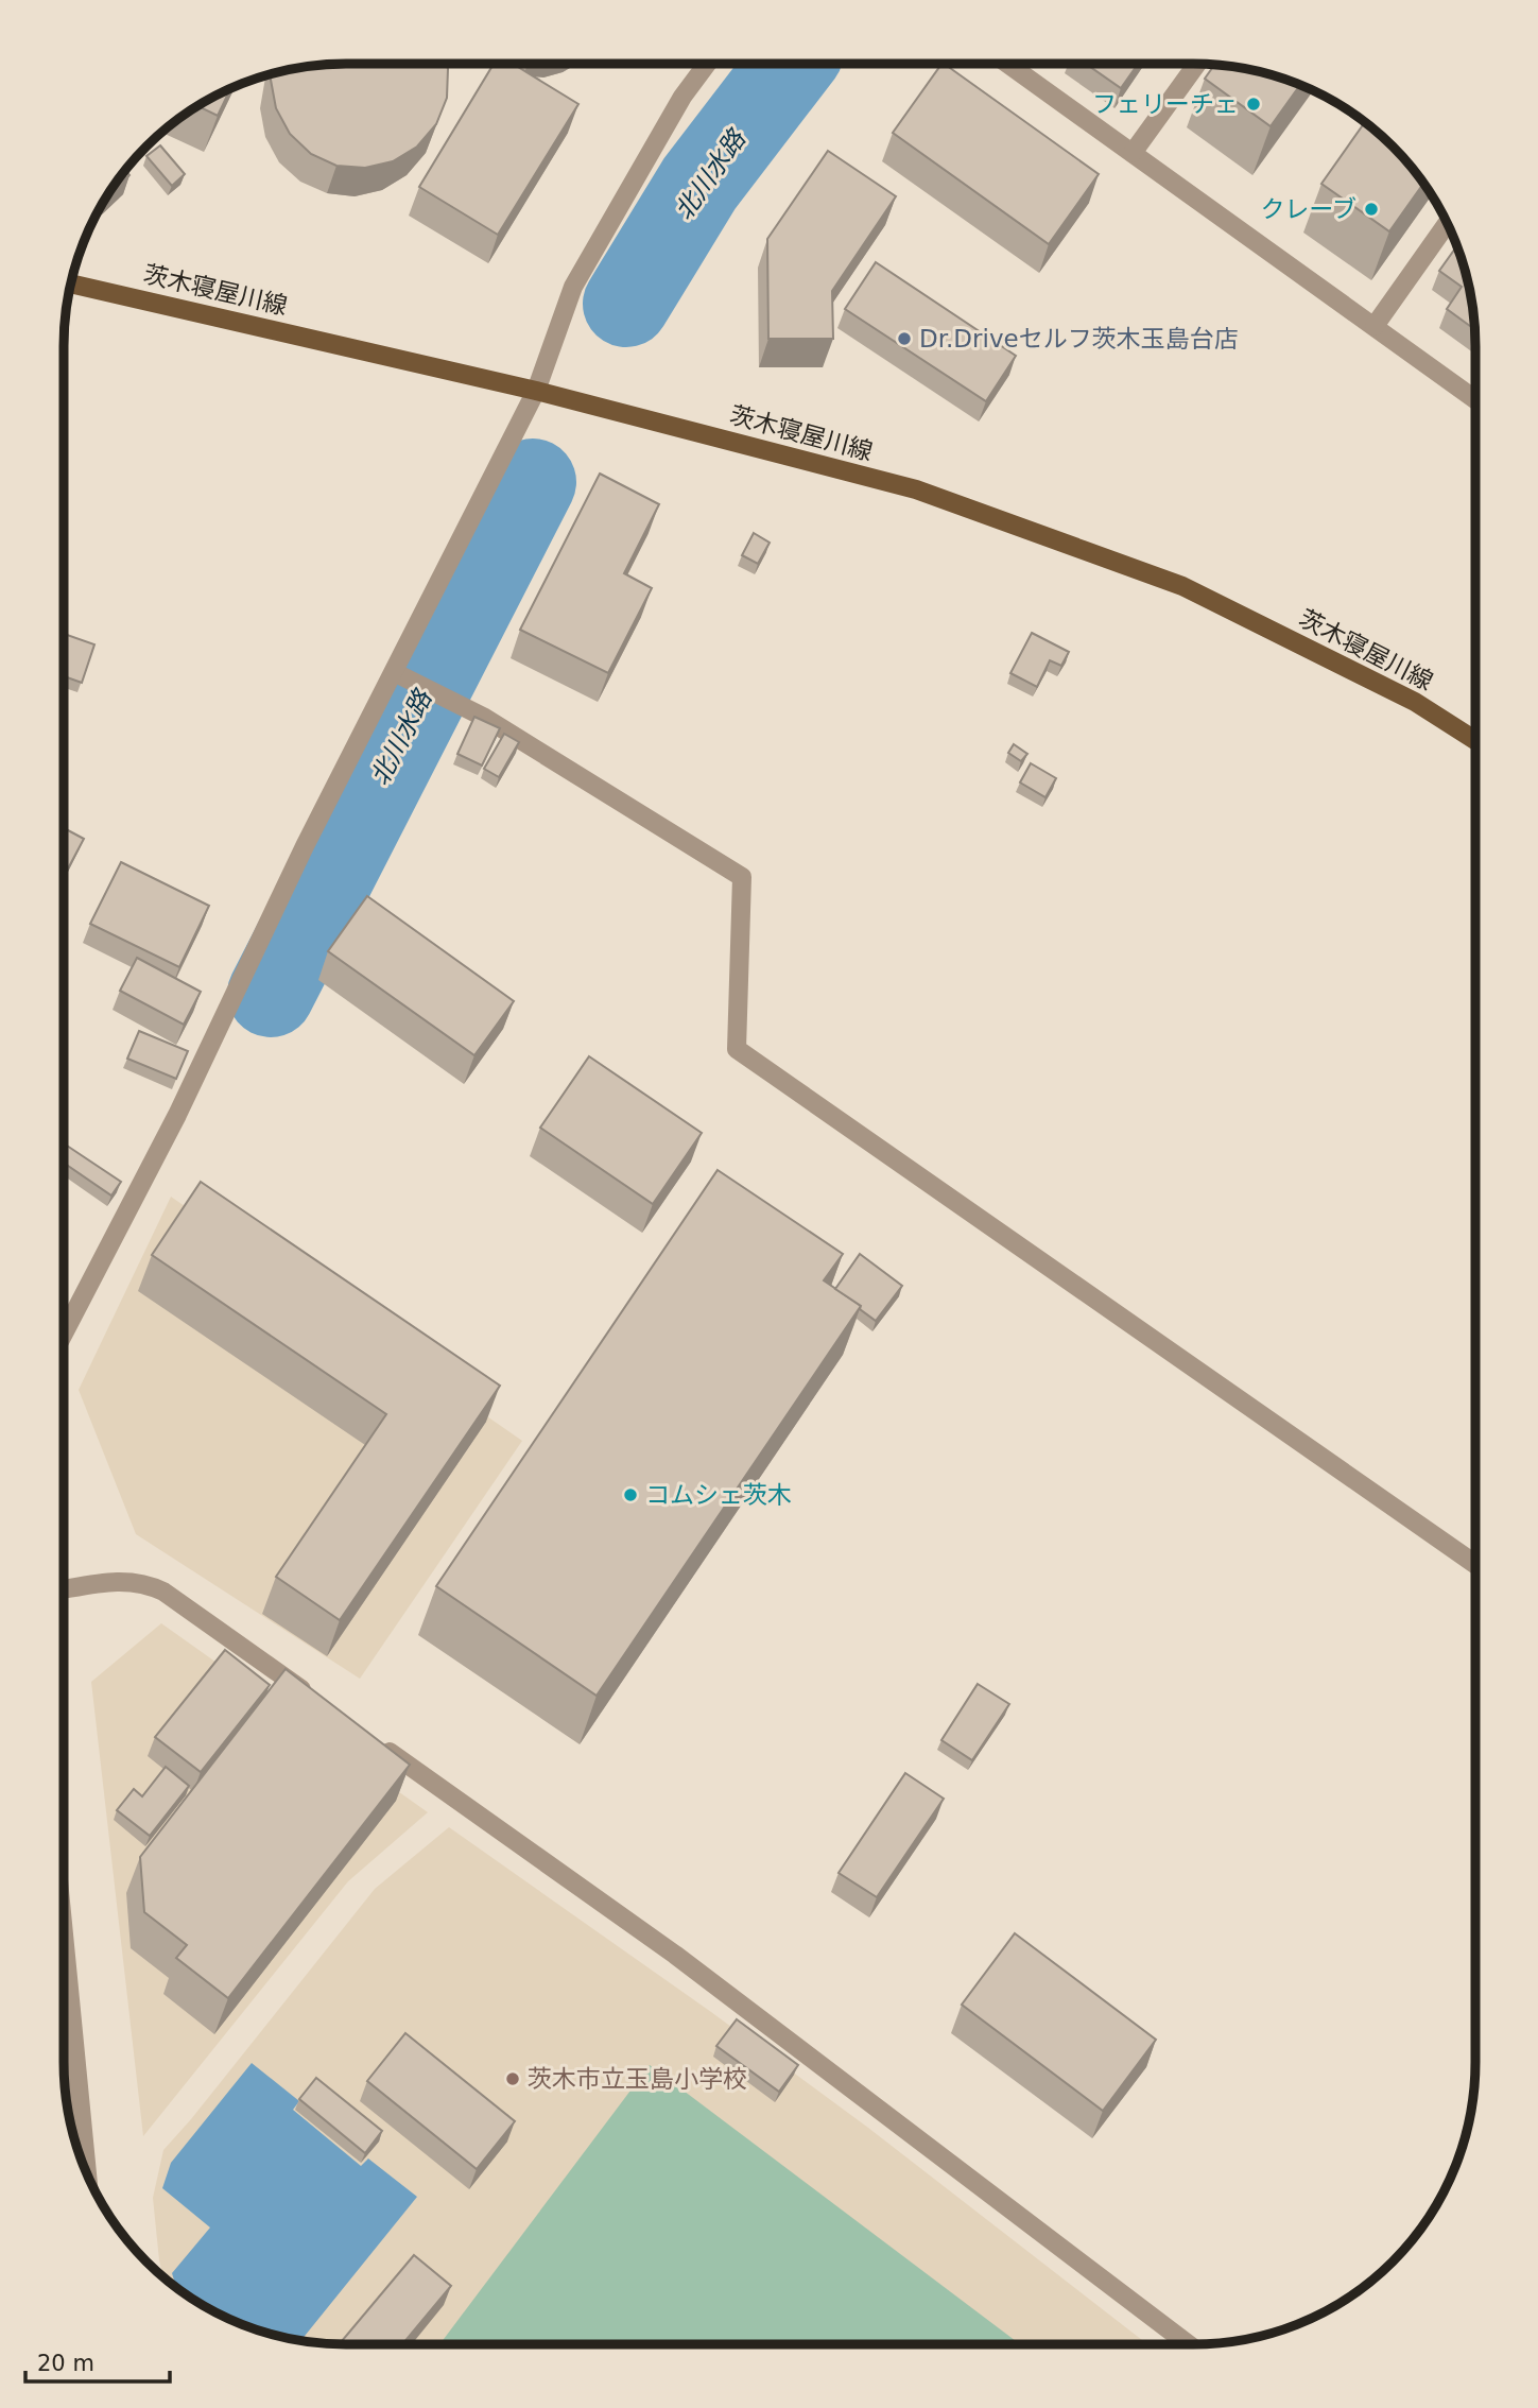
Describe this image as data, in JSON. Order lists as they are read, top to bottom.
{
  "streets": {
    "main road": ["茨木寝屋川線"]
  },
  "water": ["北川水路"],
  "places": [
    "フェリーチェ",
    "クレーブ",
    "Dr.Driveセルフ茨木玉島台店",
    "コムシェ茨木",
    "茨木市立玉島小学校"
  ],
  "scale_bar": "20 m"
}
